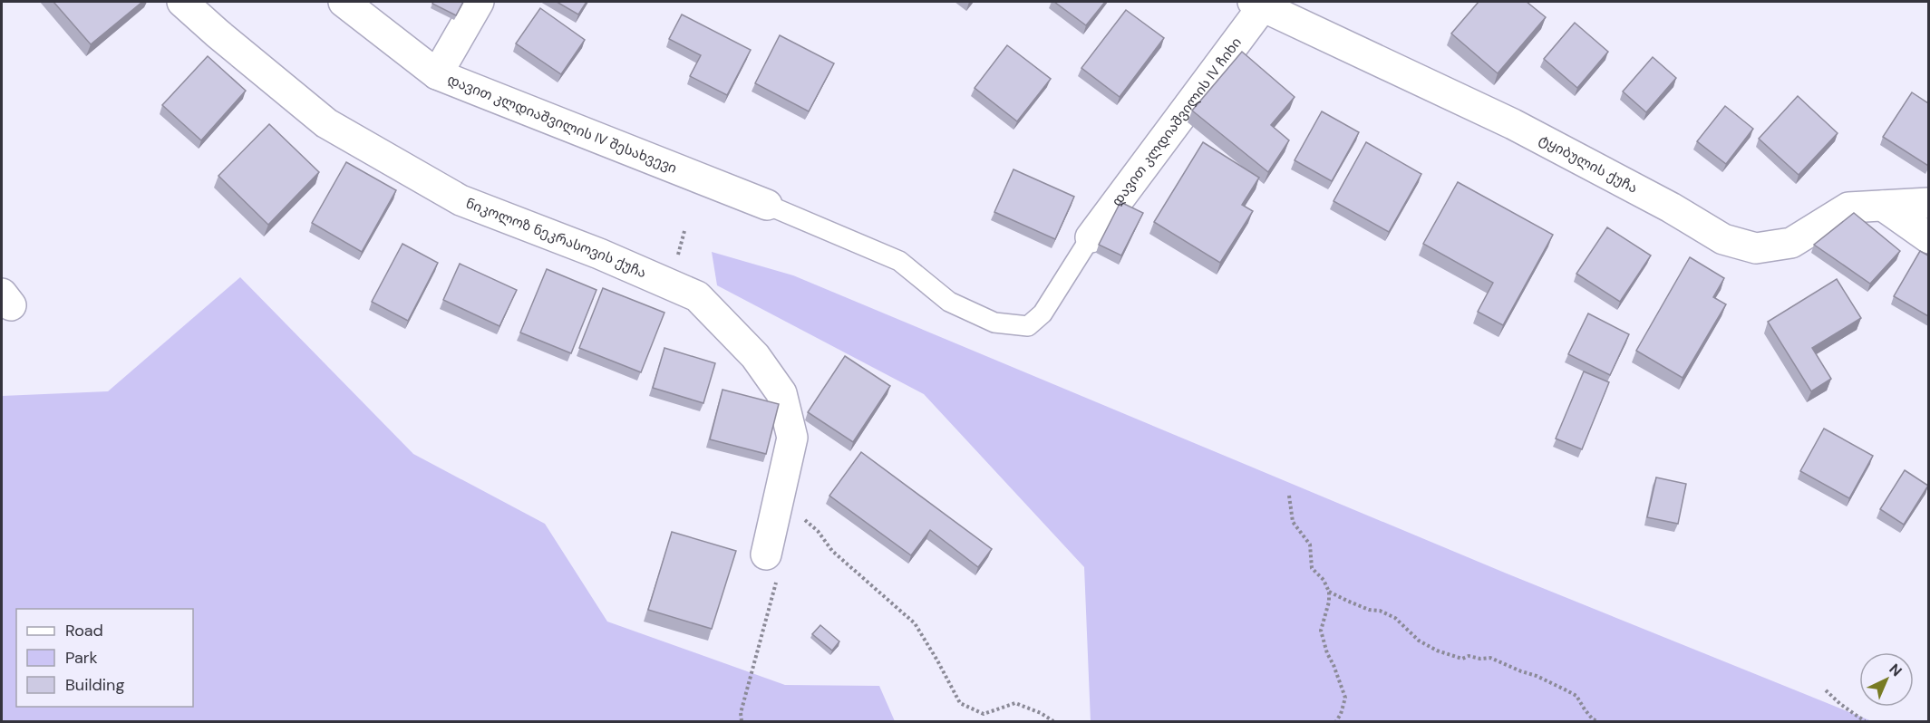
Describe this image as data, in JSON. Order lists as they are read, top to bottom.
{
  "streets": {
    "street": [
      "დავით კლდიაშვილის IV ჩიხი",
      "დავით კლდიაშვილის IV შესახვევი",
      "ტყიბულის ქუჩა",
      "ნიკოლოზ ნეკრასოვის ქუჩა"
    ]
  },
  "crossings": [
    ["დავით კლდიაშვილის IV ჩიხი", "ტყიბულის ქუჩა"]
  ],
  "legend": ["Road", "Park", "Building"],
  "north": "top right"
}
